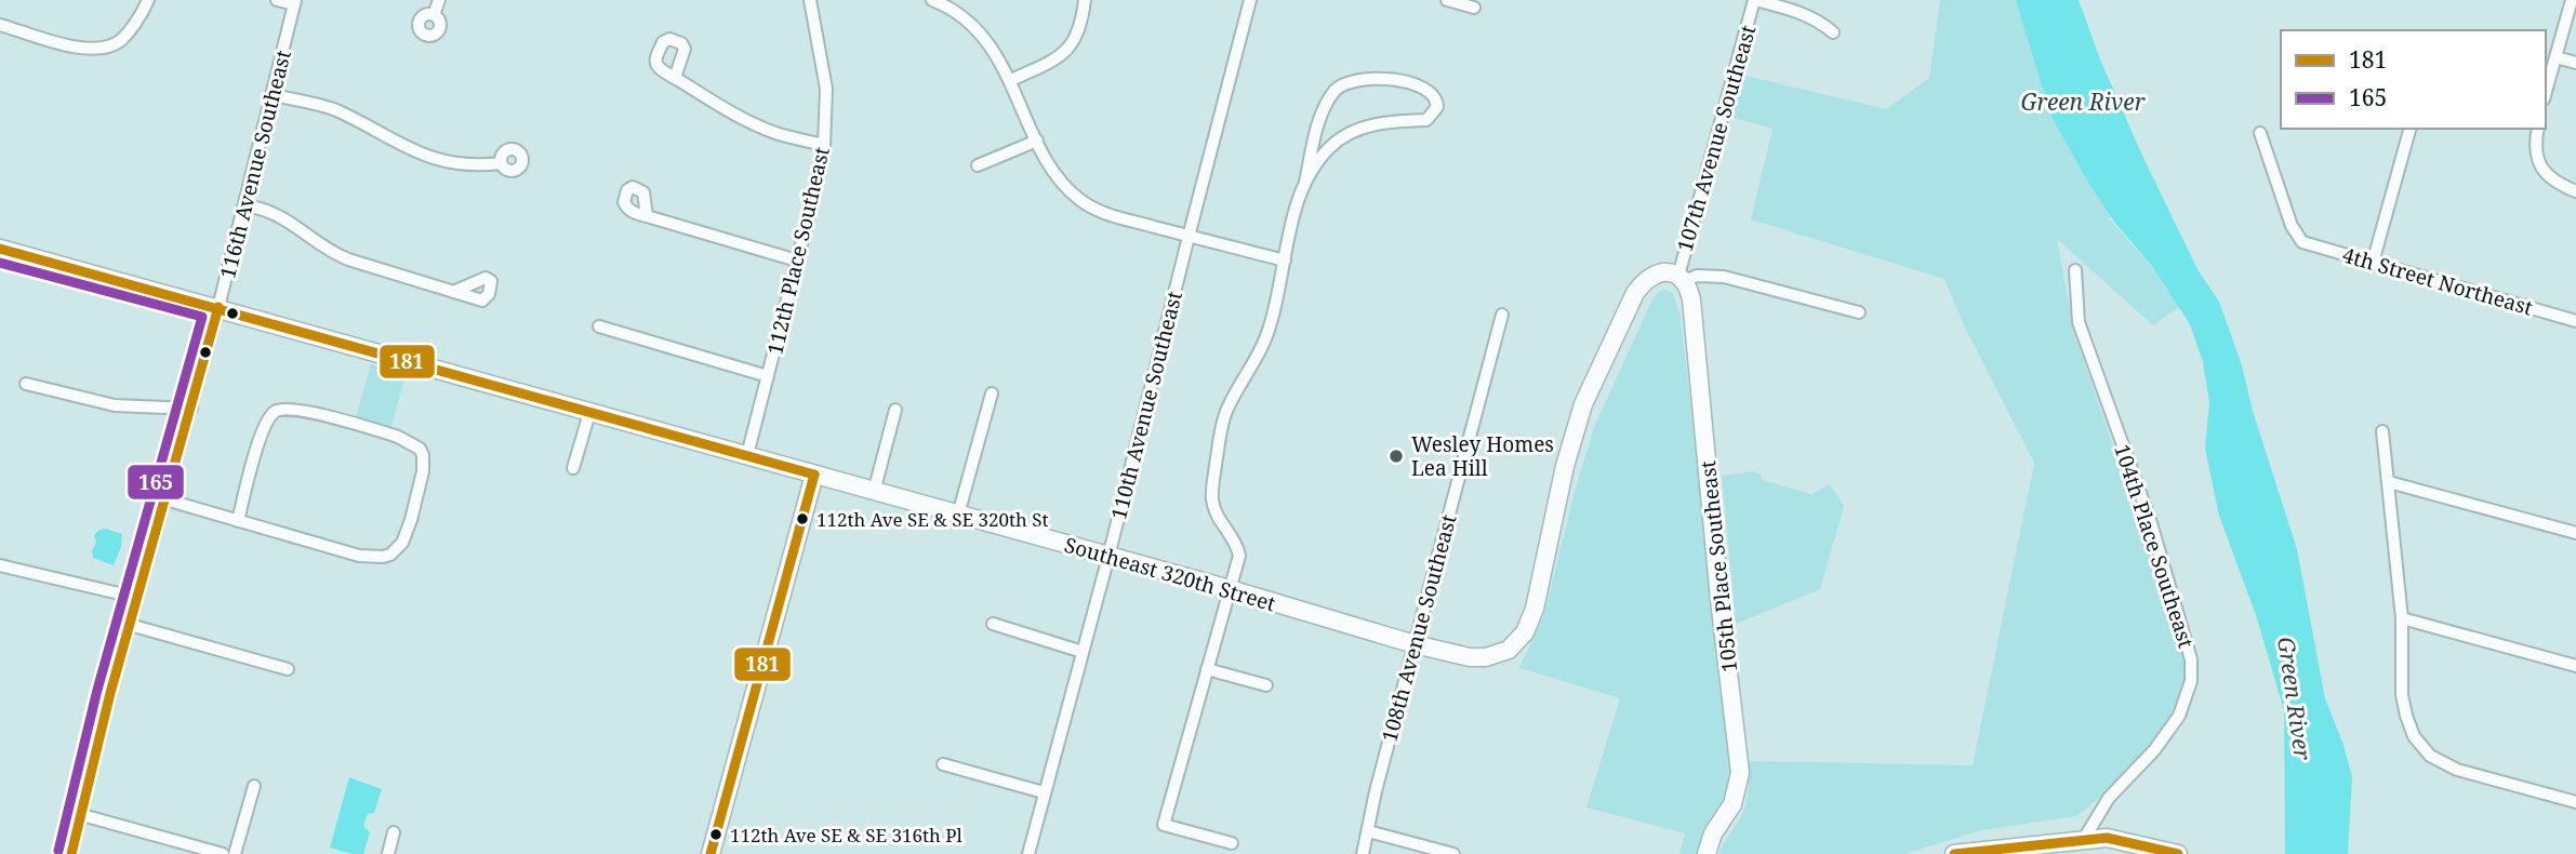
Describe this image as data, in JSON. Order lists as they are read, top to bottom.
{
  "streets": {
    "street": [
      "107th Avenue Southeast",
      "116th Avenue Southeast",
      "112th Place Southeast",
      "4th Street Northeast",
      "110th Avenue Southeast",
      "104th Place Southeast",
      "105th Place Southeast",
      "Southeast 320th Street",
      "108th Avenue Southeast"
    ]
  },
  "crossings": [
    ["107th Avenue Southeast", "105th Place Southeast"],
    ["107th Avenue Southeast", "Southeast 320th Street"],
    ["116th Avenue Southeast", "Southeast 320th Street"],
    ["112th Place Southeast", "Southeast 320th Street"],
    ["110th Avenue Southeast", "Southeast 320th Street"],
    ["105th Place Southeast", "Southeast 320th Street"],
    ["Southeast 320th Street", "108th Avenue Southeast"]
  ],
  "water": ["Green River"],
  "places": ["Wesley Homes Lea Hill", "112th Ave SE & SE 320th St", "112th Ave SE & SE 316th Pl"],
  "lines": ["transit line 181", "transit line 165"],
  "legend": ["181", "165"]
}
